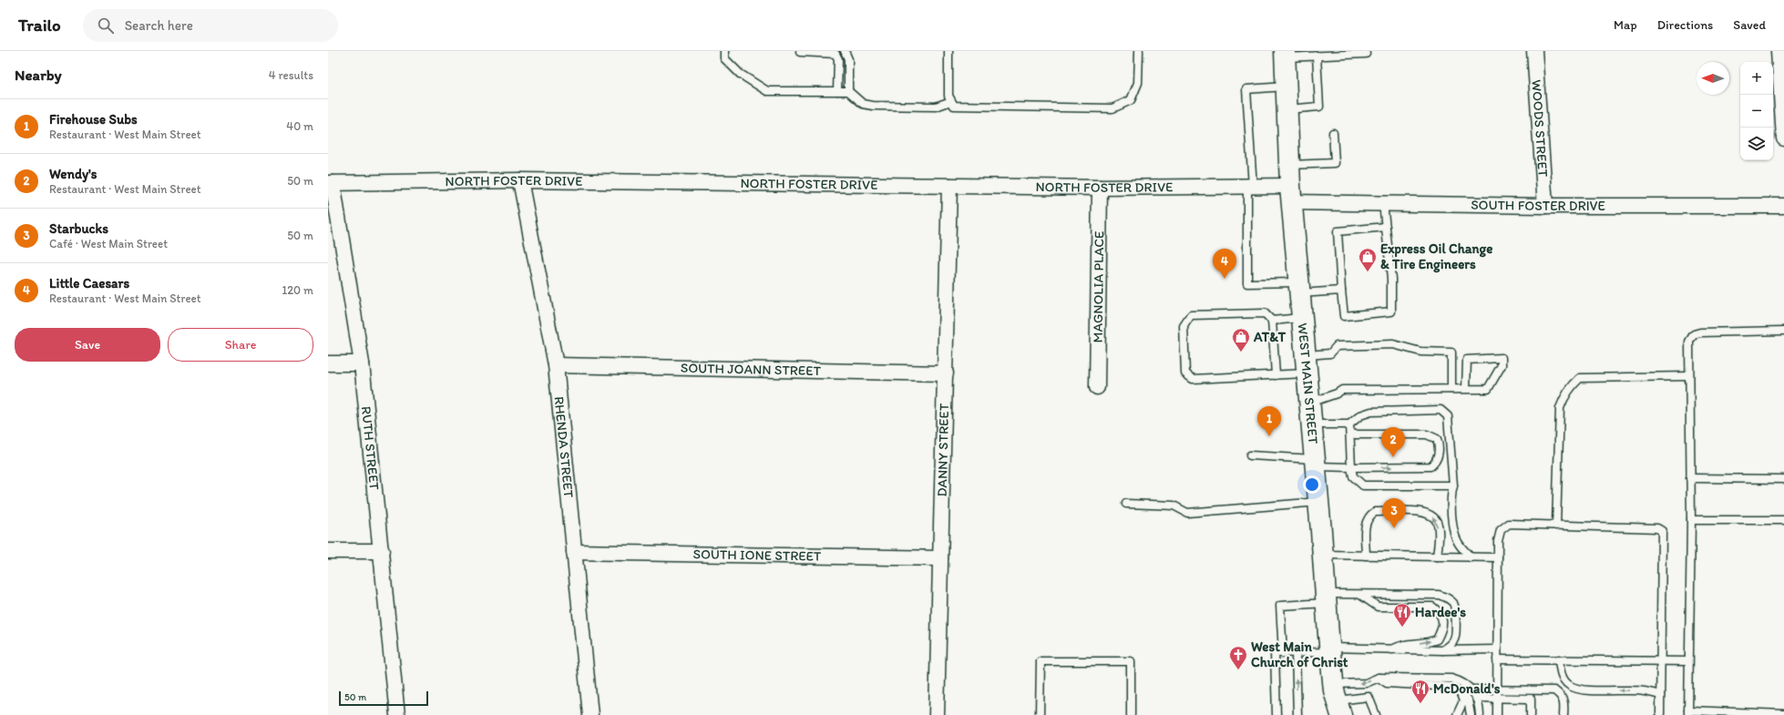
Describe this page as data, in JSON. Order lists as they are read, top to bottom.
{
  "streets": {
    "main road": ["WEST MAIN STREET"],
    "street": [
      "WOODS STREET",
      "NORTH FOSTER DRIVE",
      "SOUTH FOSTER DRIVE",
      "MAGNOLIA PLACE",
      "SOUTH JOANN STREET",
      "RHENDA STREET",
      "RUTH STREET",
      "DANNY STREET",
      "SOUTH IONE STREET"
    ]
  },
  "crossings": [
    ["WOODS STREET", "SOUTH FOSTER DRIVE"],
    ["NORTH FOSTER DRIVE", "SOUTH FOSTER DRIVE"],
    ["NORTH FOSTER DRIVE", "MAGNOLIA PLACE"],
    ["NORTH FOSTER DRIVE", "WEST MAIN STREET"],
    ["NORTH FOSTER DRIVE", "RHENDA STREET"],
    ["NORTH FOSTER DRIVE", "RUTH STREET"],
    ["NORTH FOSTER DRIVE", "DANNY STREET"],
    ["SOUTH FOSTER DRIVE", "WEST MAIN STREET"],
    ["SOUTH JOANN STREET", "RHENDA STREET"],
    ["SOUTH JOANN STREET", "DANNY STREET"],
    ["RHENDA STREET", "SOUTH IONE STREET"],
    ["DANNY STREET", "SOUTH IONE STREET"]
  ],
  "places": {
    "shop": ["Express Oil Change & Tire Engineers", "AT&T"],
    "restaurant": ["Hardee's", "McDonald's"],
    "church": ["West Main Church of Christ"]
  },
  "scale_bar": "50 m",
  "north": "left",
  "page": {
    "header": "Trailo",
    "search": "Search here",
    "nav": ["Map", "Directions", "Saved"],
    "heading": ["Nearby", "4 results"],
    "map_buttons": ["+", "−"],
    "list": [
      {
        "mark": "1",
        "name": "Firehouse Subs",
        "note": "Restaurant · West Main Street",
        "value": "40 m"
      },
      {
        "mark": "2",
        "name": "Wendy's",
        "note": "Restaurant · West Main Street",
        "value": "50 m"
      },
      {
        "mark": "3",
        "name": "Starbucks",
        "note": "Café · West Main Street",
        "value": "50 m"
      },
      {
        "mark": "4",
        "name": "Little Caesars",
        "note": "Restaurant · West Main Street",
        "value": "120 m"
      }
    ],
    "pins": [
      "4",
      "1",
      "2",
      "3"
    ],
    "buttons": ["Save", "Share"],
    "scale": "50 m"
  }
}
